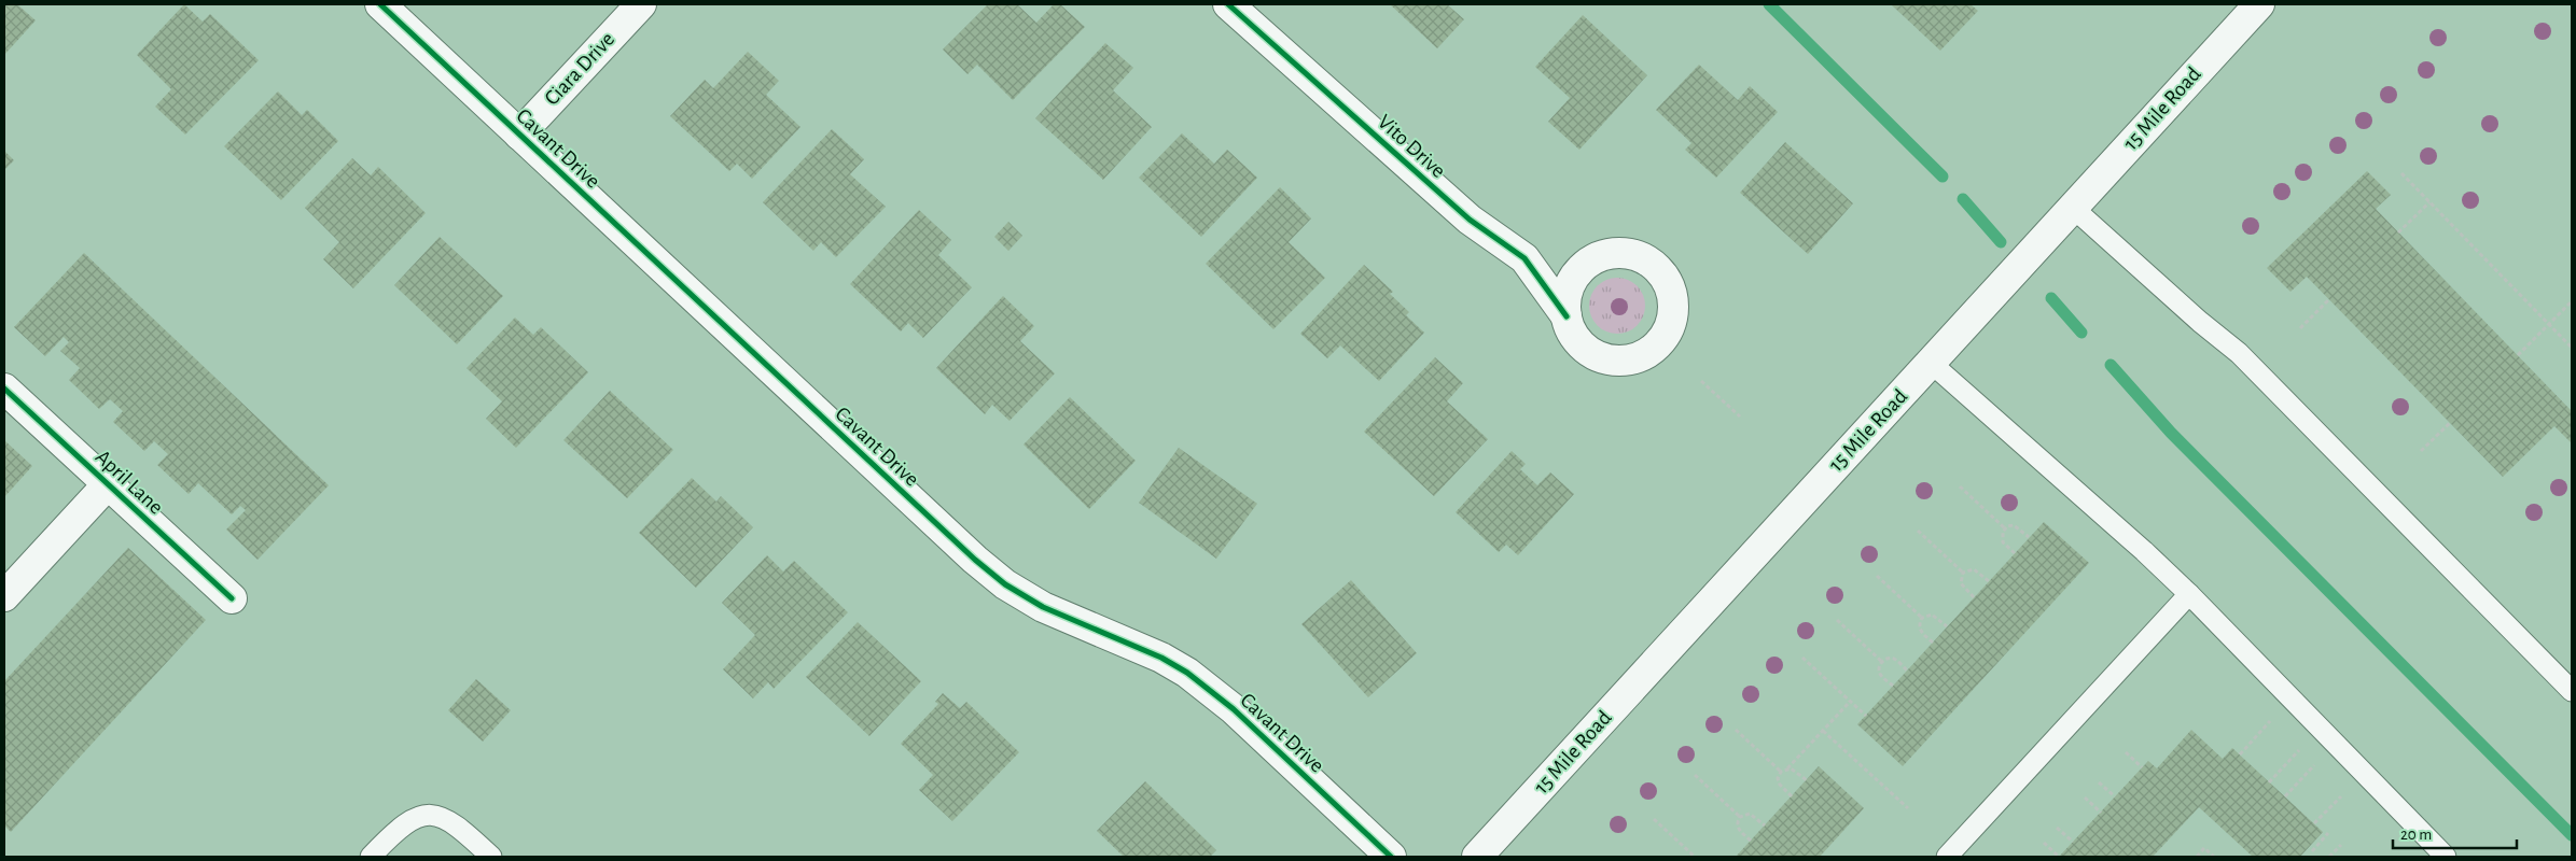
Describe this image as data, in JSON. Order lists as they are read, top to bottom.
{
  "streets": {
    "street": [
      "Ciara Drive",
      "15 Mile Road",
      "Vito Drive",
      "Cavant Drive",
      "April Lane"
    ]
  },
  "crossings": [
    ["Ciara Drive", "Cavant Drive"]
  ],
  "scale_bar": "20 m"
}
